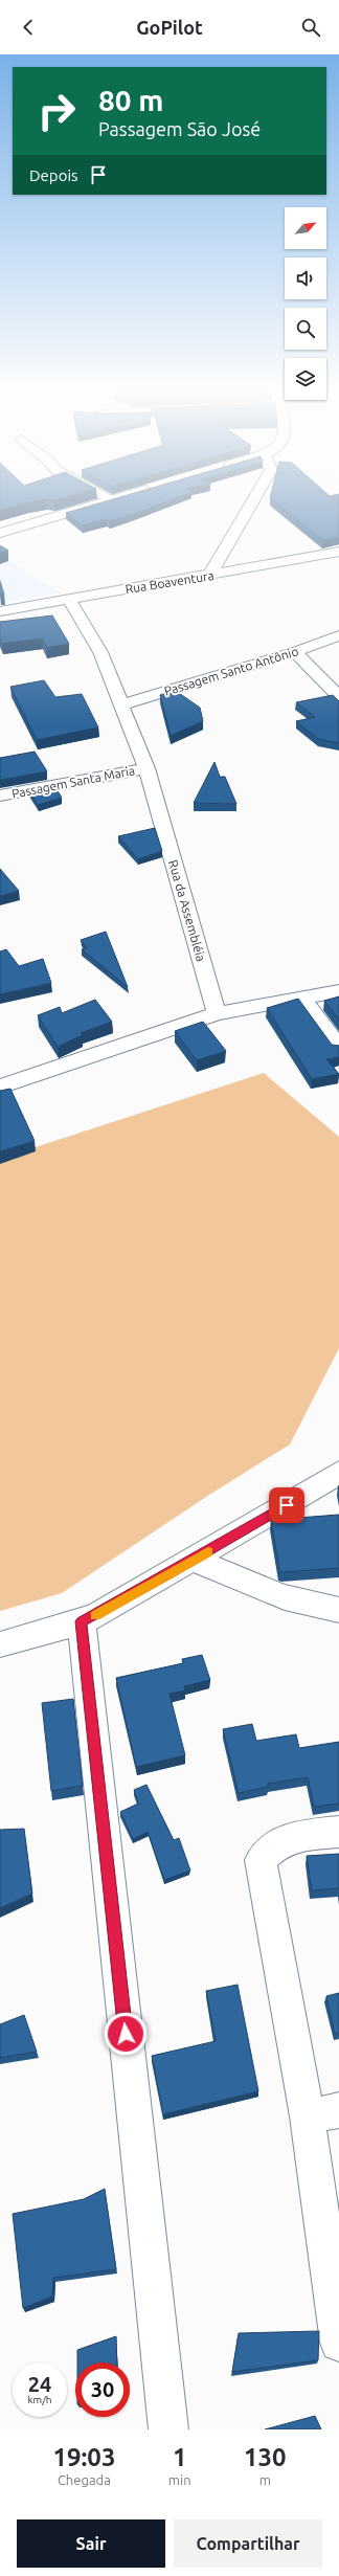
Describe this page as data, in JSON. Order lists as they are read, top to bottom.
{
  "streets": {
    "street": [
      "Rua Boaventura",
      "Passagem Santo Antônio",
      "Passagem Santa Maria",
      "Rua da Assembléia"
    ]
  },
  "crossings": [
    ["Rua Boaventura", "Rua da Assembléia"],
    ["Passagem Santo Antônio", "Rua da Assembléia"],
    ["Passagem Santa Maria", "Rua da Assembléia"]
  ],
  "north": "top right",
  "page": {
    "header": "GoPilot",
    "turn": ["80 m", "Passagem São José"],
    "then": "Depois",
    "speed": "24 km/h",
    "limit": "30",
    "eta": [
      "19:03",
      "Chegada",
      "1",
      "min",
      "130",
      "m"
    ],
    "buttons": ["Sair", "Compartilhar"]
  }
}
